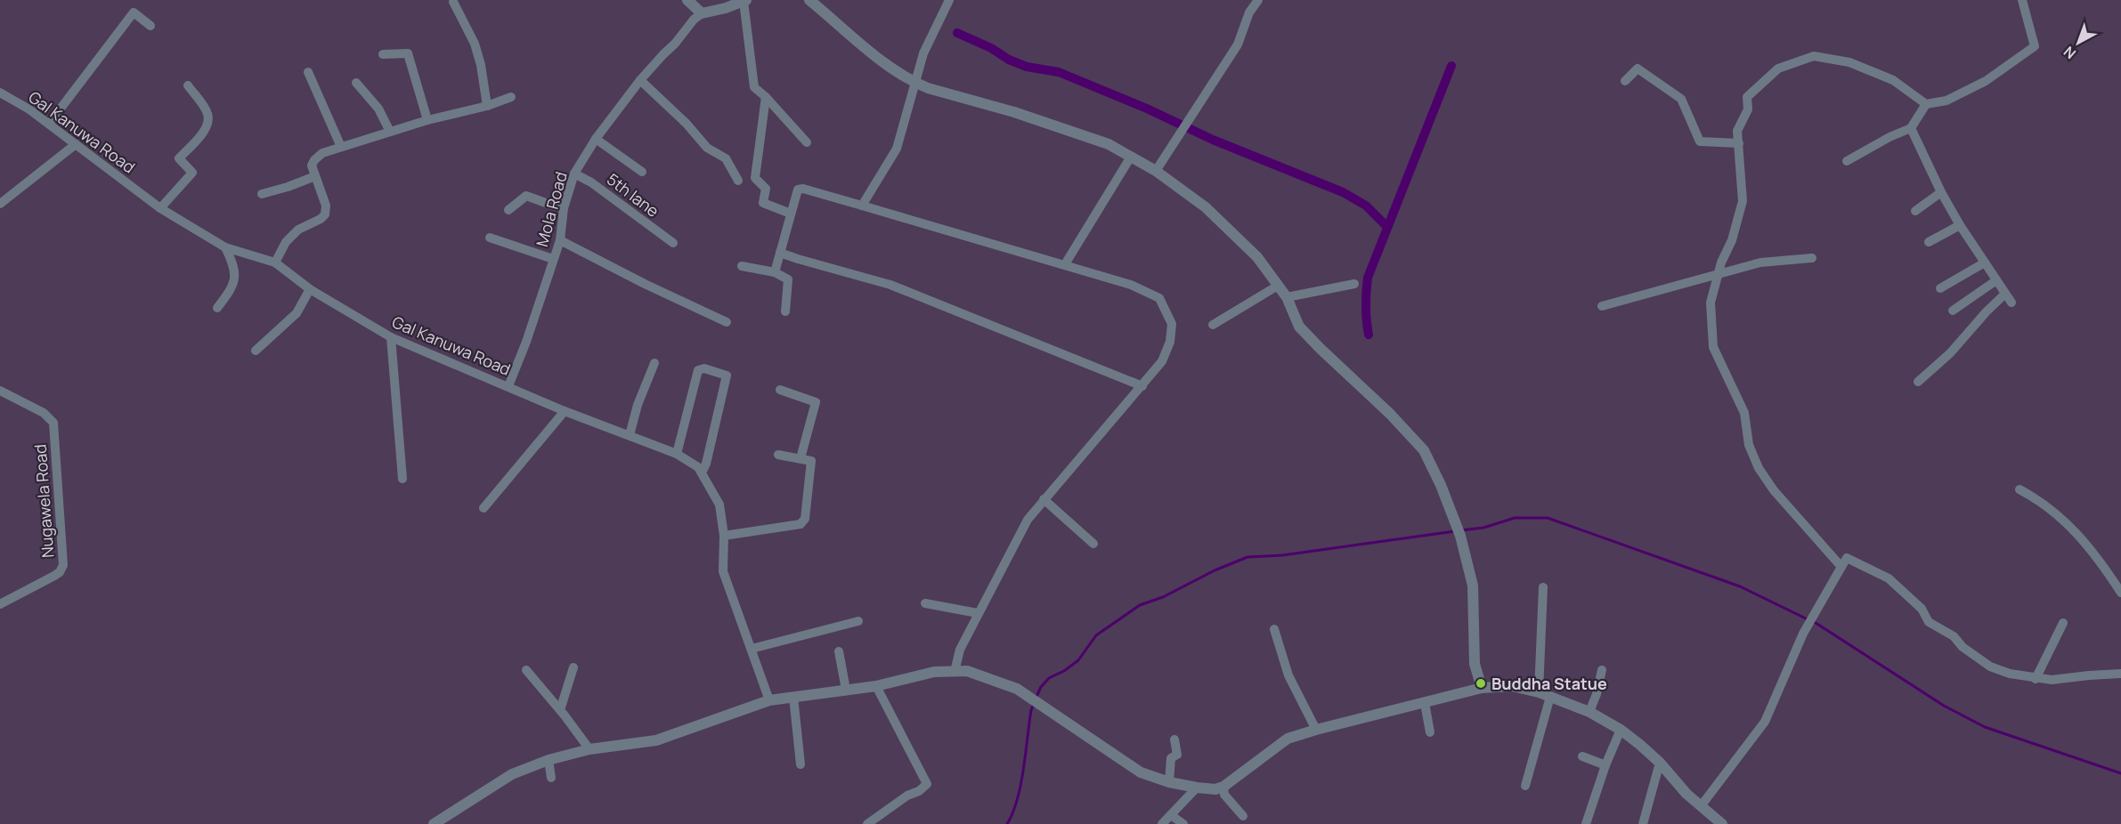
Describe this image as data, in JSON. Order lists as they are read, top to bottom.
{
  "streets": {
    "street": [
      "Gal Kanuwa Road",
      "5th lane",
      "Mola Road",
      "Nugawela Road"
    ]
  },
  "crossings": [
    ["Gal Kanuwa Road", "Mola Road"],
    ["5th lane", "Mola Road"]
  ],
  "places": ["Buddha Statue"],
  "north": "bottom left"
}
